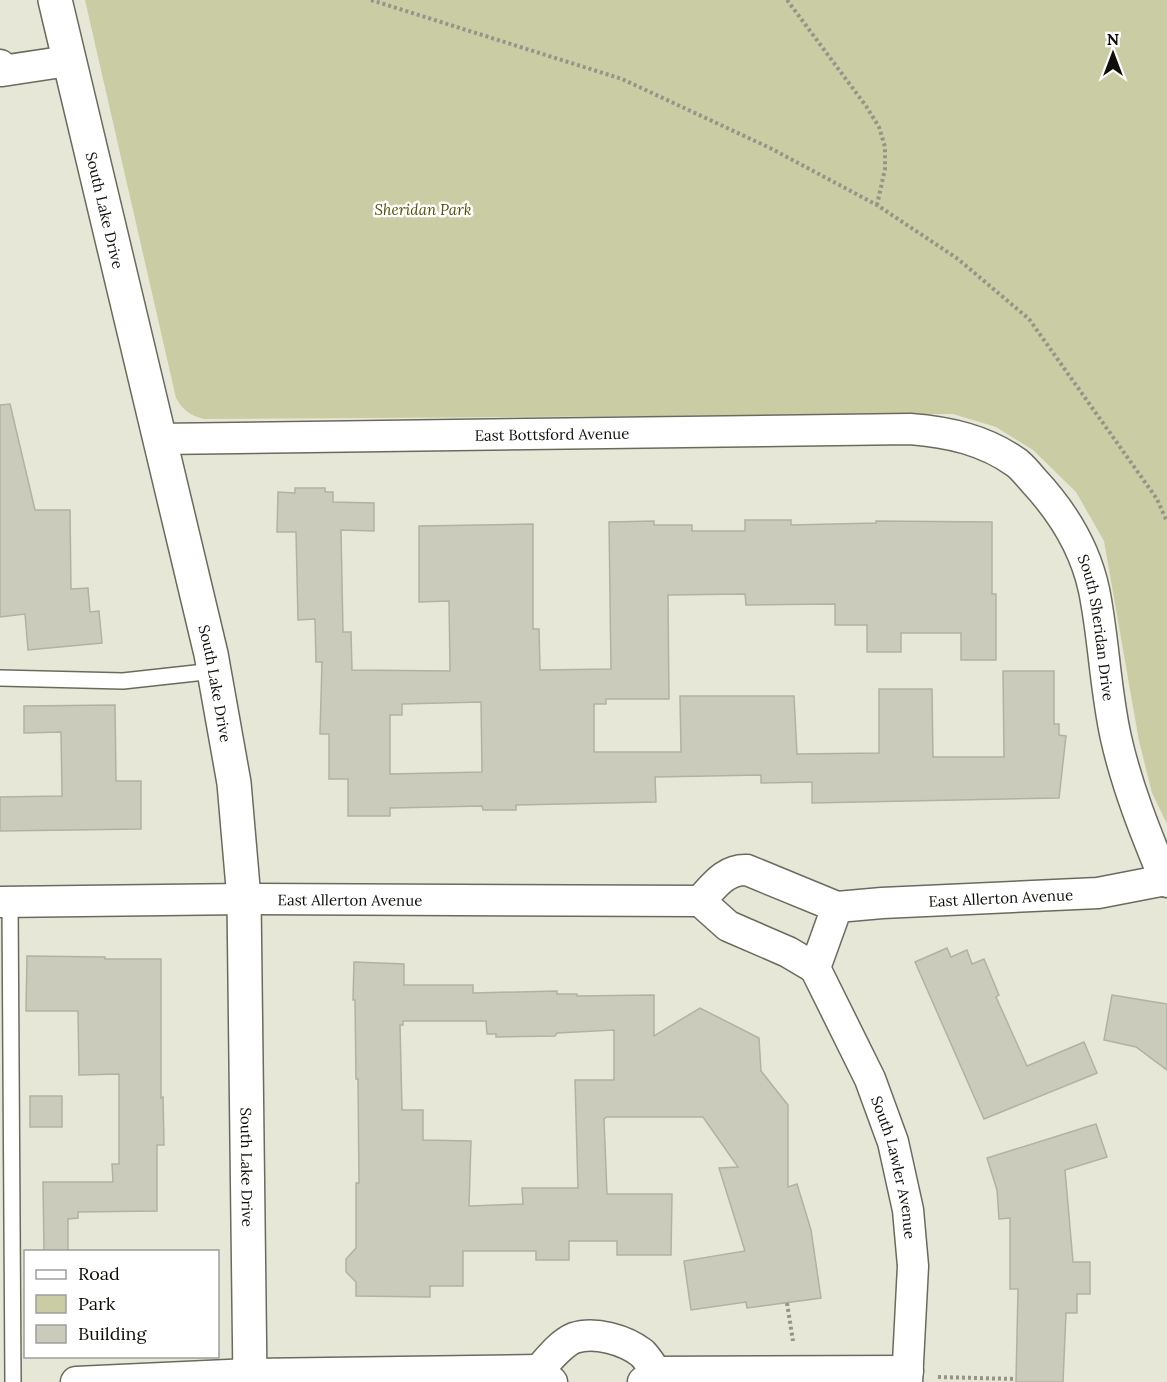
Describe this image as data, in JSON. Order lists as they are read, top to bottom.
{
  "streets": {
    "main road": ["South Lake Drive"],
    "street": [
      "East Bottsford Avenue",
      "South Sheridan Drive",
      "East Allerton Avenue",
      "South Lawler Avenue"
    ]
  },
  "crossings": [
    ["South Lake Drive", "East Bottsford Avenue"],
    ["South Lake Drive", "East Allerton Avenue"],
    ["East Bottsford Avenue", "South Sheridan Drive"],
    ["South Sheridan Drive", "East Allerton Avenue"]
  ],
  "parks": ["Sheridan Park"],
  "legend": ["Road", "Park", "Building"],
  "north": "top"
}
